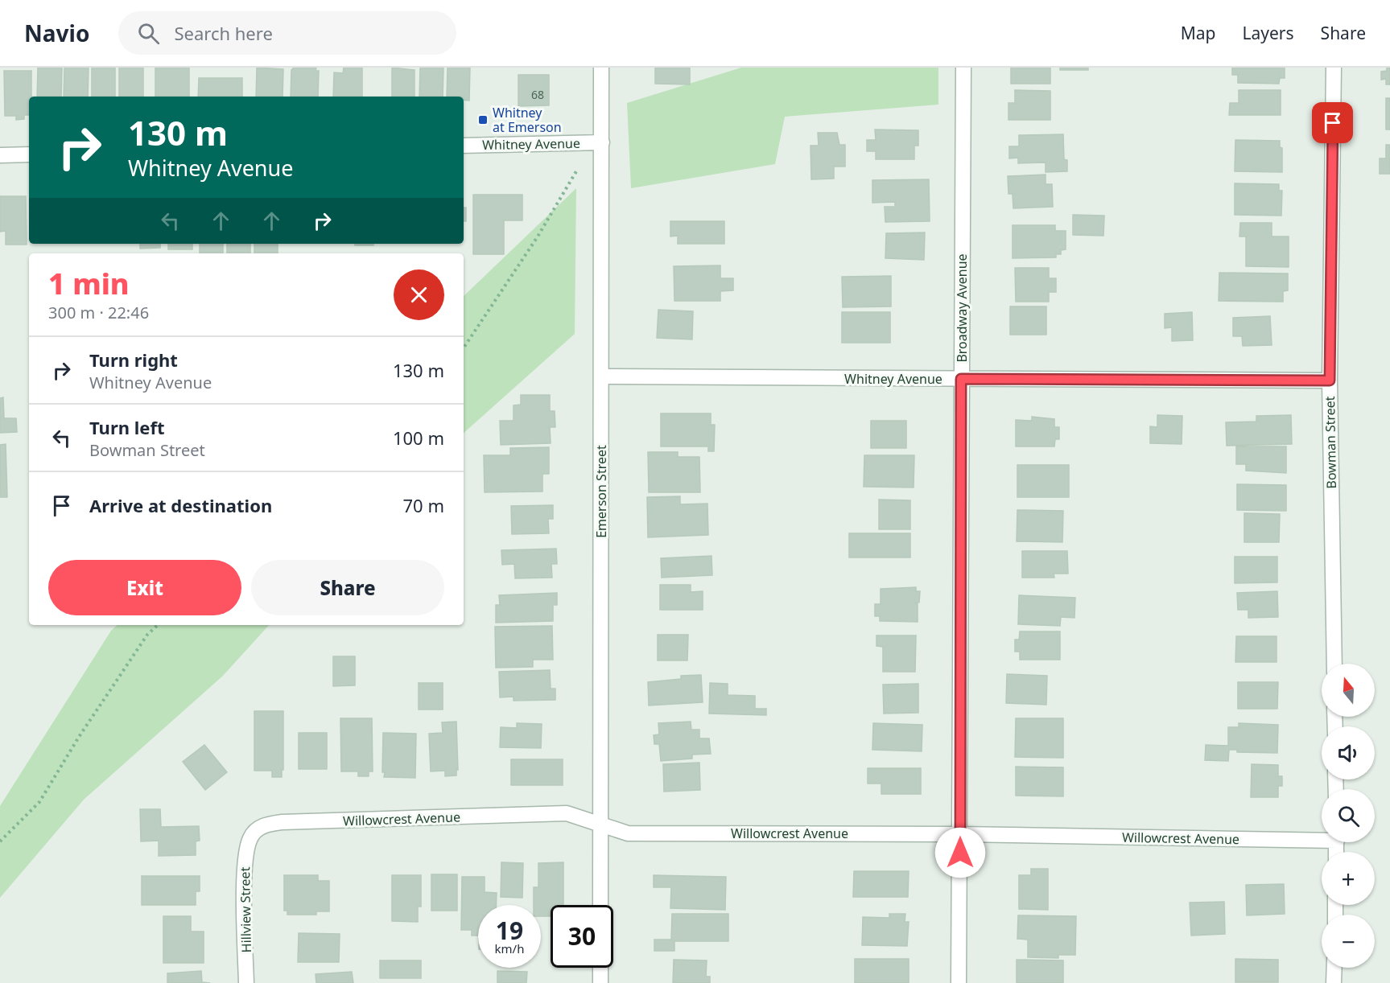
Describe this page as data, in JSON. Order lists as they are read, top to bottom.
{
  "streets": {
    "street": [
      "Whitney Avenue",
      "Broadway Avenue",
      "Bowman Street",
      "Emerson Street",
      "Willowcrest Avenue",
      "Hillview Street"
    ]
  },
  "crossings": [
    ["Whitney Avenue", "Broadway Avenue"],
    ["Whitney Avenue", "Bowman Street"],
    ["Whitney Avenue", "Emerson Street"],
    ["Broadway Avenue", "Willowcrest Avenue"],
    ["Emerson Street", "Willowcrest Avenue"],
    ["Willowcrest Avenue", "Hillview Street"]
  ],
  "places": {
    "transit": ["Whitney at Emerson"]
  },
  "house_numbers": ["68"],
  "north": "top",
  "page": {
    "header": "Navio",
    "search": "Search here",
    "nav": ["Map", "Layers", "Share"],
    "turn": ["130 m", "Whitney Avenue"],
    "heading": ["1 min", "300 m · 22:46"],
    "list": [
      {
        "name": "Turn right",
        "note": "Whitney Avenue",
        "value": "130 m"
      },
      {
        "name": "Turn left",
        "note": "Bowman Street",
        "value": "100 m"
      },
      {
        "name": "Arrive at destination",
        "value": "70 m"
      }
    ],
    "buttons": ["Exit", "Share"],
    "map_buttons": ["+", "−"],
    "speed": "19 km/h",
    "limit": "30"
  }
}
